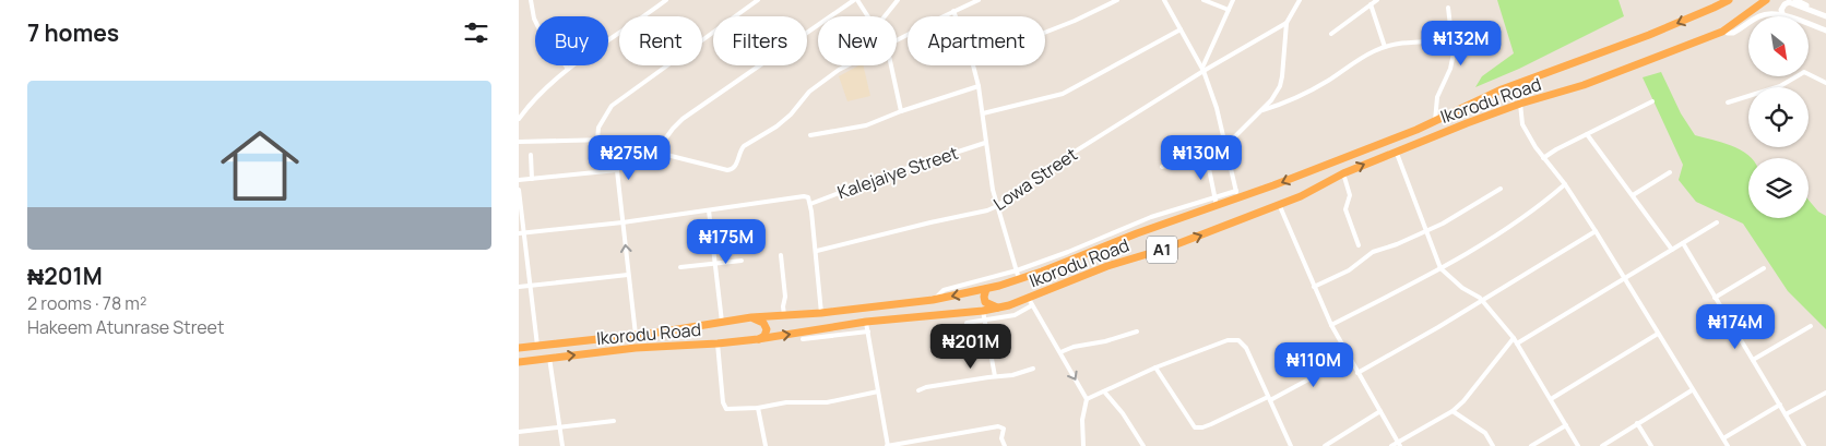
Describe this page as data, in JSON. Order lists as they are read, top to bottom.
{
  "streets": {
    "highway": ["Ikorodu Road", "A1"],
    "street": ["Kalejaiye Street", "Lowa Street"]
  },
  "north": "bottom right",
  "page": {
    "heading": "7 homes",
    "chip": [
      "Buy",
      "Rent",
      "Filters",
      "New",
      "Apartment"
    ],
    "price": [
      "₦132M",
      "₦275M",
      "₦130M",
      "₦175M",
      "₦174M",
      "₦201M",
      "₦110M"
    ],
    "list": [
      {
        "name": "₦201M",
        "note": "2 rooms · 78 m² · Hakeem Atunrase Street"
      }
    ]
  }
}
